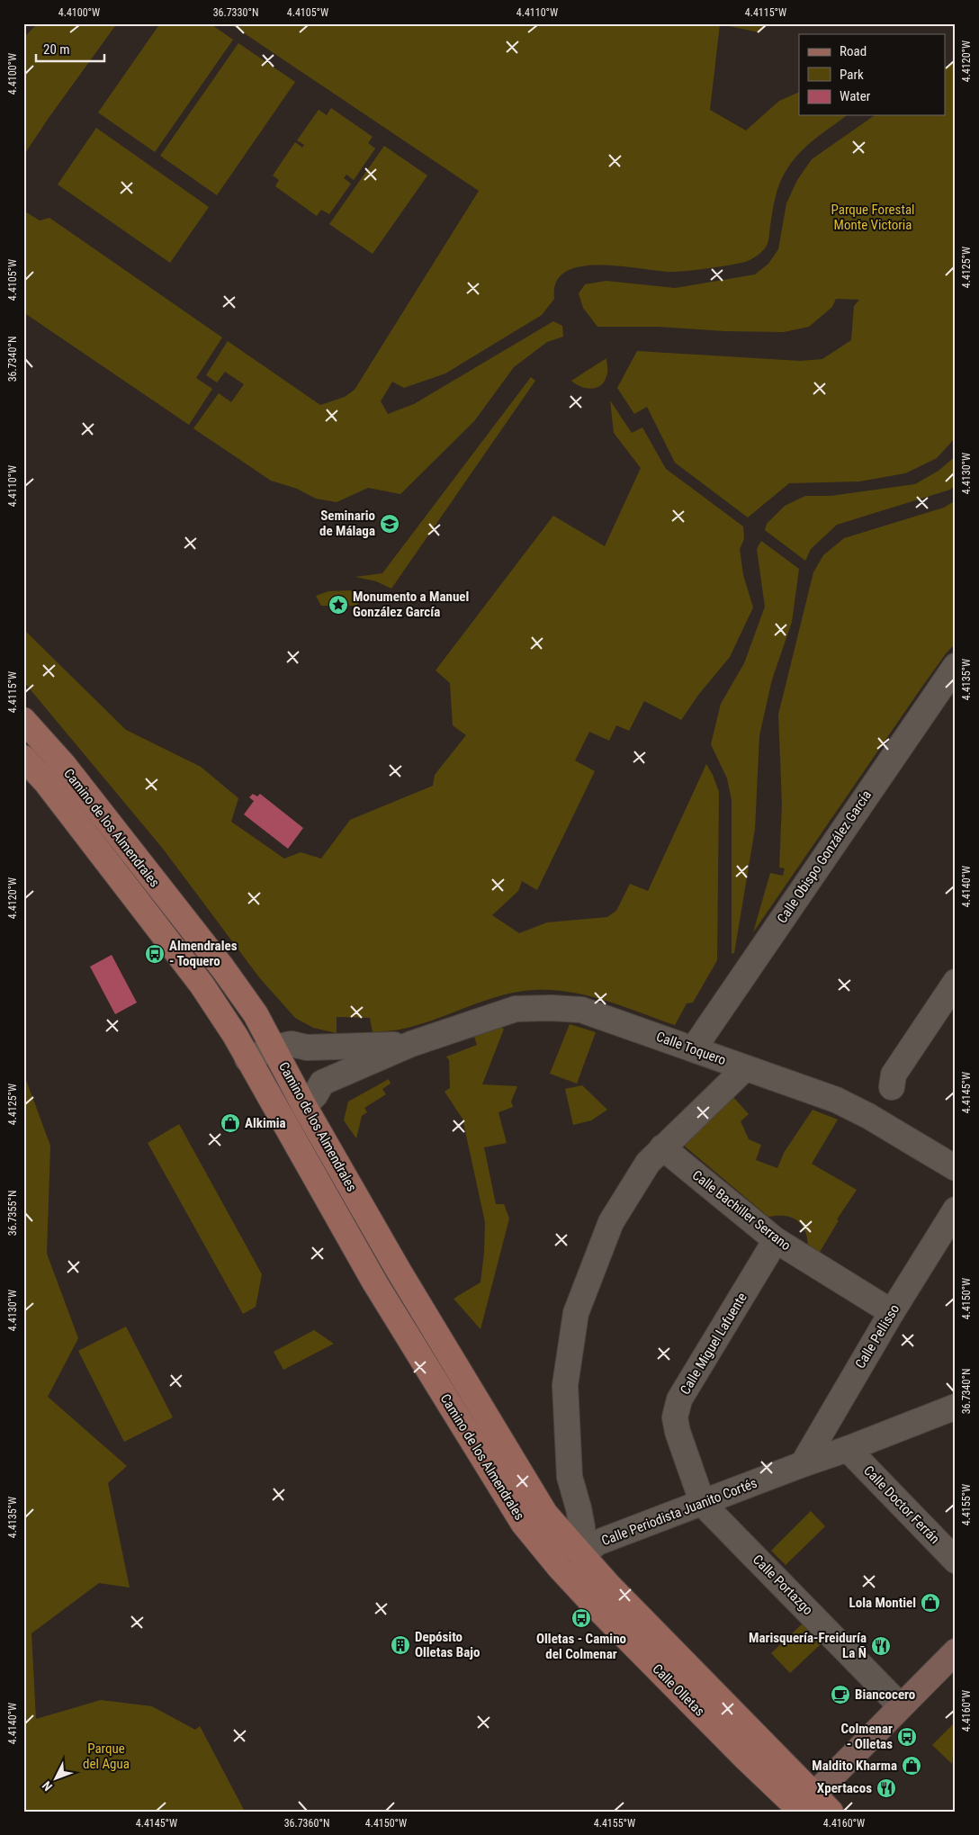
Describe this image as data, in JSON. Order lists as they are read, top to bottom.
{
  "streets": {
    "main road": ["Camino de los Almendrales", "Calle Olletas"],
    "street": [
      "Calle Obispo González García",
      "Calle Toquero",
      "Calle Bachiller Serrano",
      "Calle Pellisso",
      "Calle Miguel Lafuente",
      "Calle Doctor Ferrán",
      "Calle Periodista Juanito Cortés",
      "Calle Portazgo"
    ]
  },
  "crossings": [
    ["Camino de los Almendrales", "Calle Toquero"],
    ["Camino de los Almendrales", "Calle Periodista Juanito Cortés"],
    ["Camino de los Almendrales", "Calle Olletas"],
    ["Calle Obispo González García", "Calle Toquero"],
    ["Calle Bachiller Serrano", "Calle Pellisso"],
    ["Calle Bachiller Serrano", "Calle Miguel Lafuente"],
    ["Calle Pellisso", "Calle Periodista Juanito Cortés"],
    ["Calle Miguel Lafuente", "Calle Periodista Juanito Cortés"],
    ["Calle Miguel Lafuente", "Calle Portazgo"],
    ["Calle Doctor Ferrán", "Calle Periodista Juanito Cortés"],
    ["Calle Periodista Juanito Cortés", "Calle Portazgo"],
    ["Calle Periodista Juanito Cortés", "Calle Olletas"]
  ],
  "parks": ["Parque Forestal Monte Victoria", "Parque del Agua"],
  "places": {
    "school or university": ["Seminario de Málaga"],
    "place": ["Monumento a Manuel González García"],
    "bus stop": ["Almendrales - Toquero", "Olletas - Camino del Colmenar", "Colmenar - Olletas"],
    "shop": ["Alkimia", "Lola Montiel", "Maldito Kharma"],
    "building": ["Depósito Olletas Bajo"],
    "restaurant": ["Marisquería-Freiduría La Ñ", "Xpertacos"],
    "cafe": ["Biancocero"]
  },
  "legend": ["Road", "Park", "Water"],
  "scale_bar": "20 m",
  "north": "bottom left",
  "coordinates": [
    "4.4100°W",
    "36.7330°N",
    "4.4105°W",
    "4.4110°W",
    "4.4115°W",
    "4.4120°W",
    "4.4125°W",
    "36.7340°N",
    "4.4130°W",
    "4.4135°W",
    "4.4140°W",
    "4.4145°W",
    "36.7355°N",
    "4.4150°W",
    "4.4155°W",
    "4.4160°W",
    "36.7360°N"
  ]
}
